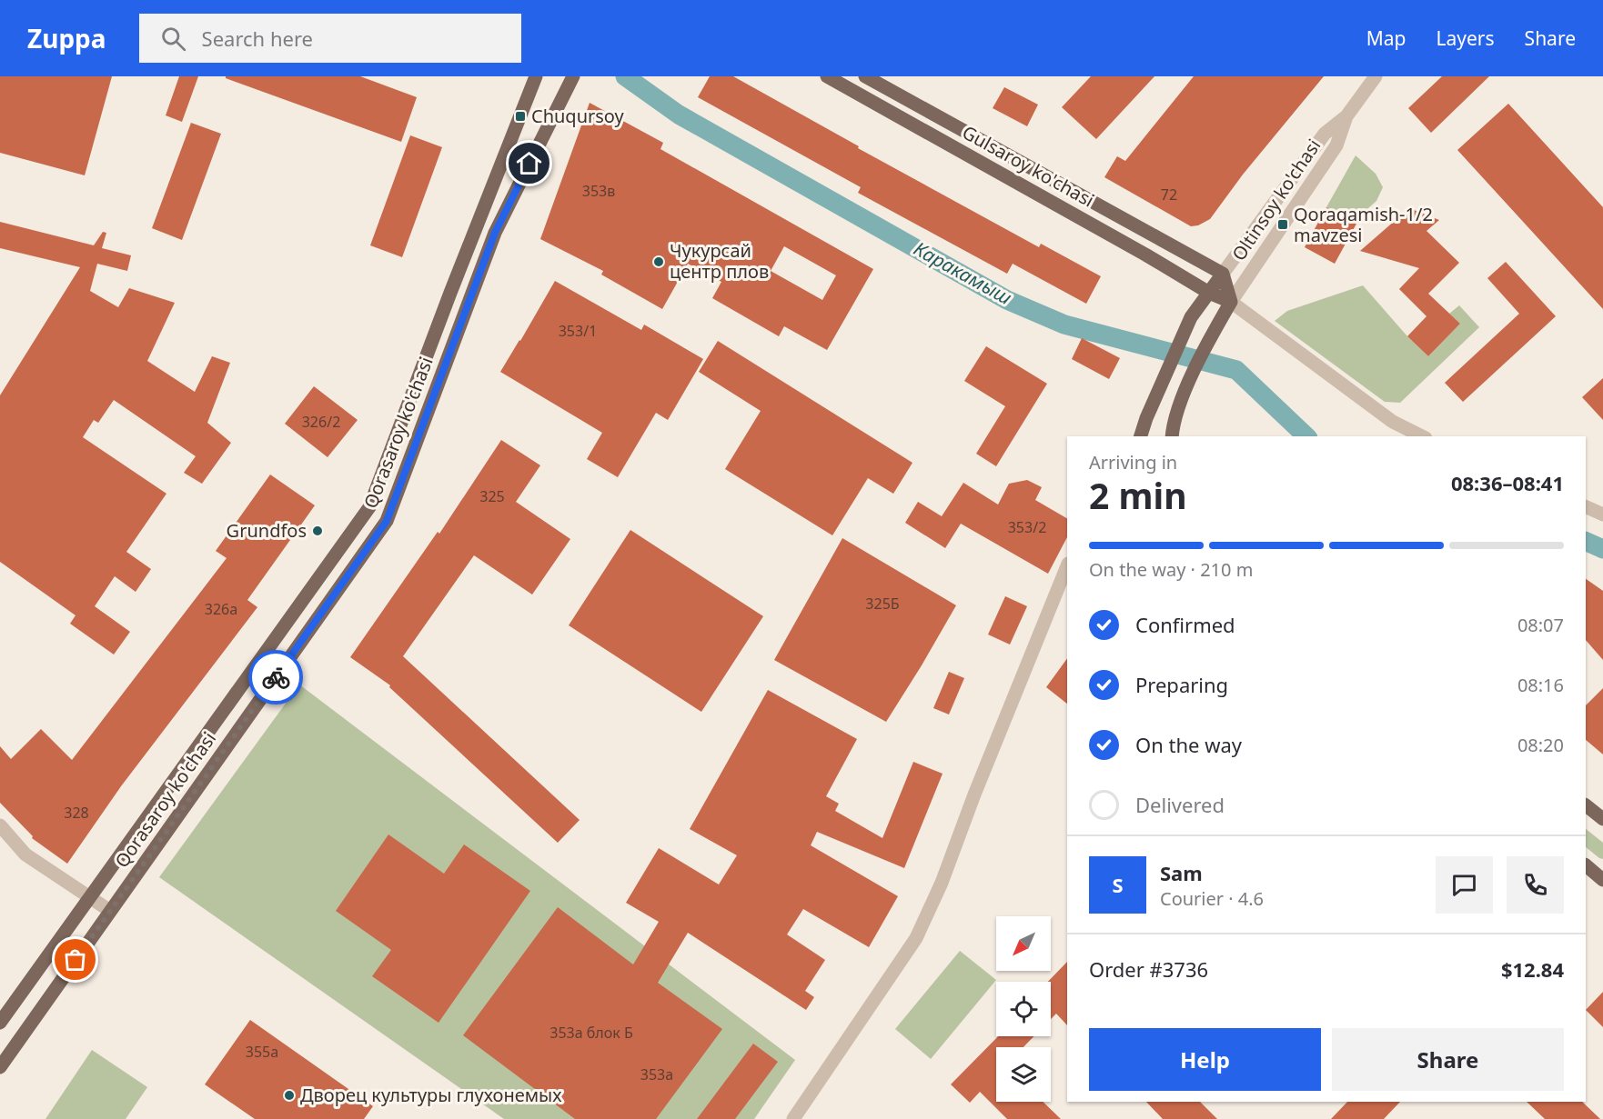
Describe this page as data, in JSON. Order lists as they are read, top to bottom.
{
  "streets": {
    "main road": ["Gulsaroy ko'chasi", "Qorasaroy ko'chasi"],
    "street": ["Oltinsoy ko'chasi"]
  },
  "crossings": [
    ["Gulsaroy ko'chasi", "Oltinsoy ko'chasi"]
  ],
  "water": ["Каракамыш"],
  "places": {
    "transit": ["Chuqursoy", "Qoraqamish-1/2 mavzesi"],
    "other": ["Чукурсай центр плов", "Grundfos", "Дворец культуры глухонемых"]
  },
  "house_numbers": [
    "353в",
    "72",
    "353/1",
    "326/2",
    "325",
    "353/2",
    "325Б",
    "326a",
    "328",
    "353а блок Б",
    "355a",
    "353а"
  ],
  "north": "bottom left",
  "page": {
    "header": "Zuppa",
    "search": "Search here",
    "nav": ["Map", "Layers", "Share"],
    "heading": ["2 min", "Arriving in", "08:36–08:41"],
    "panel": [
      "Sam",
      "Courier · 4.6",
      "Order #3736",
      "$12.84"
    ],
    "bar": "On the way · 210 m",
    "list": [
      ["Confirmed", "08:07"],
      ["Preparing", "08:16"],
      ["On the way", "08:20"],
      "Delivered"
    ],
    "round": "S",
    "buttons": ["Help", "Share"]
  }
}
